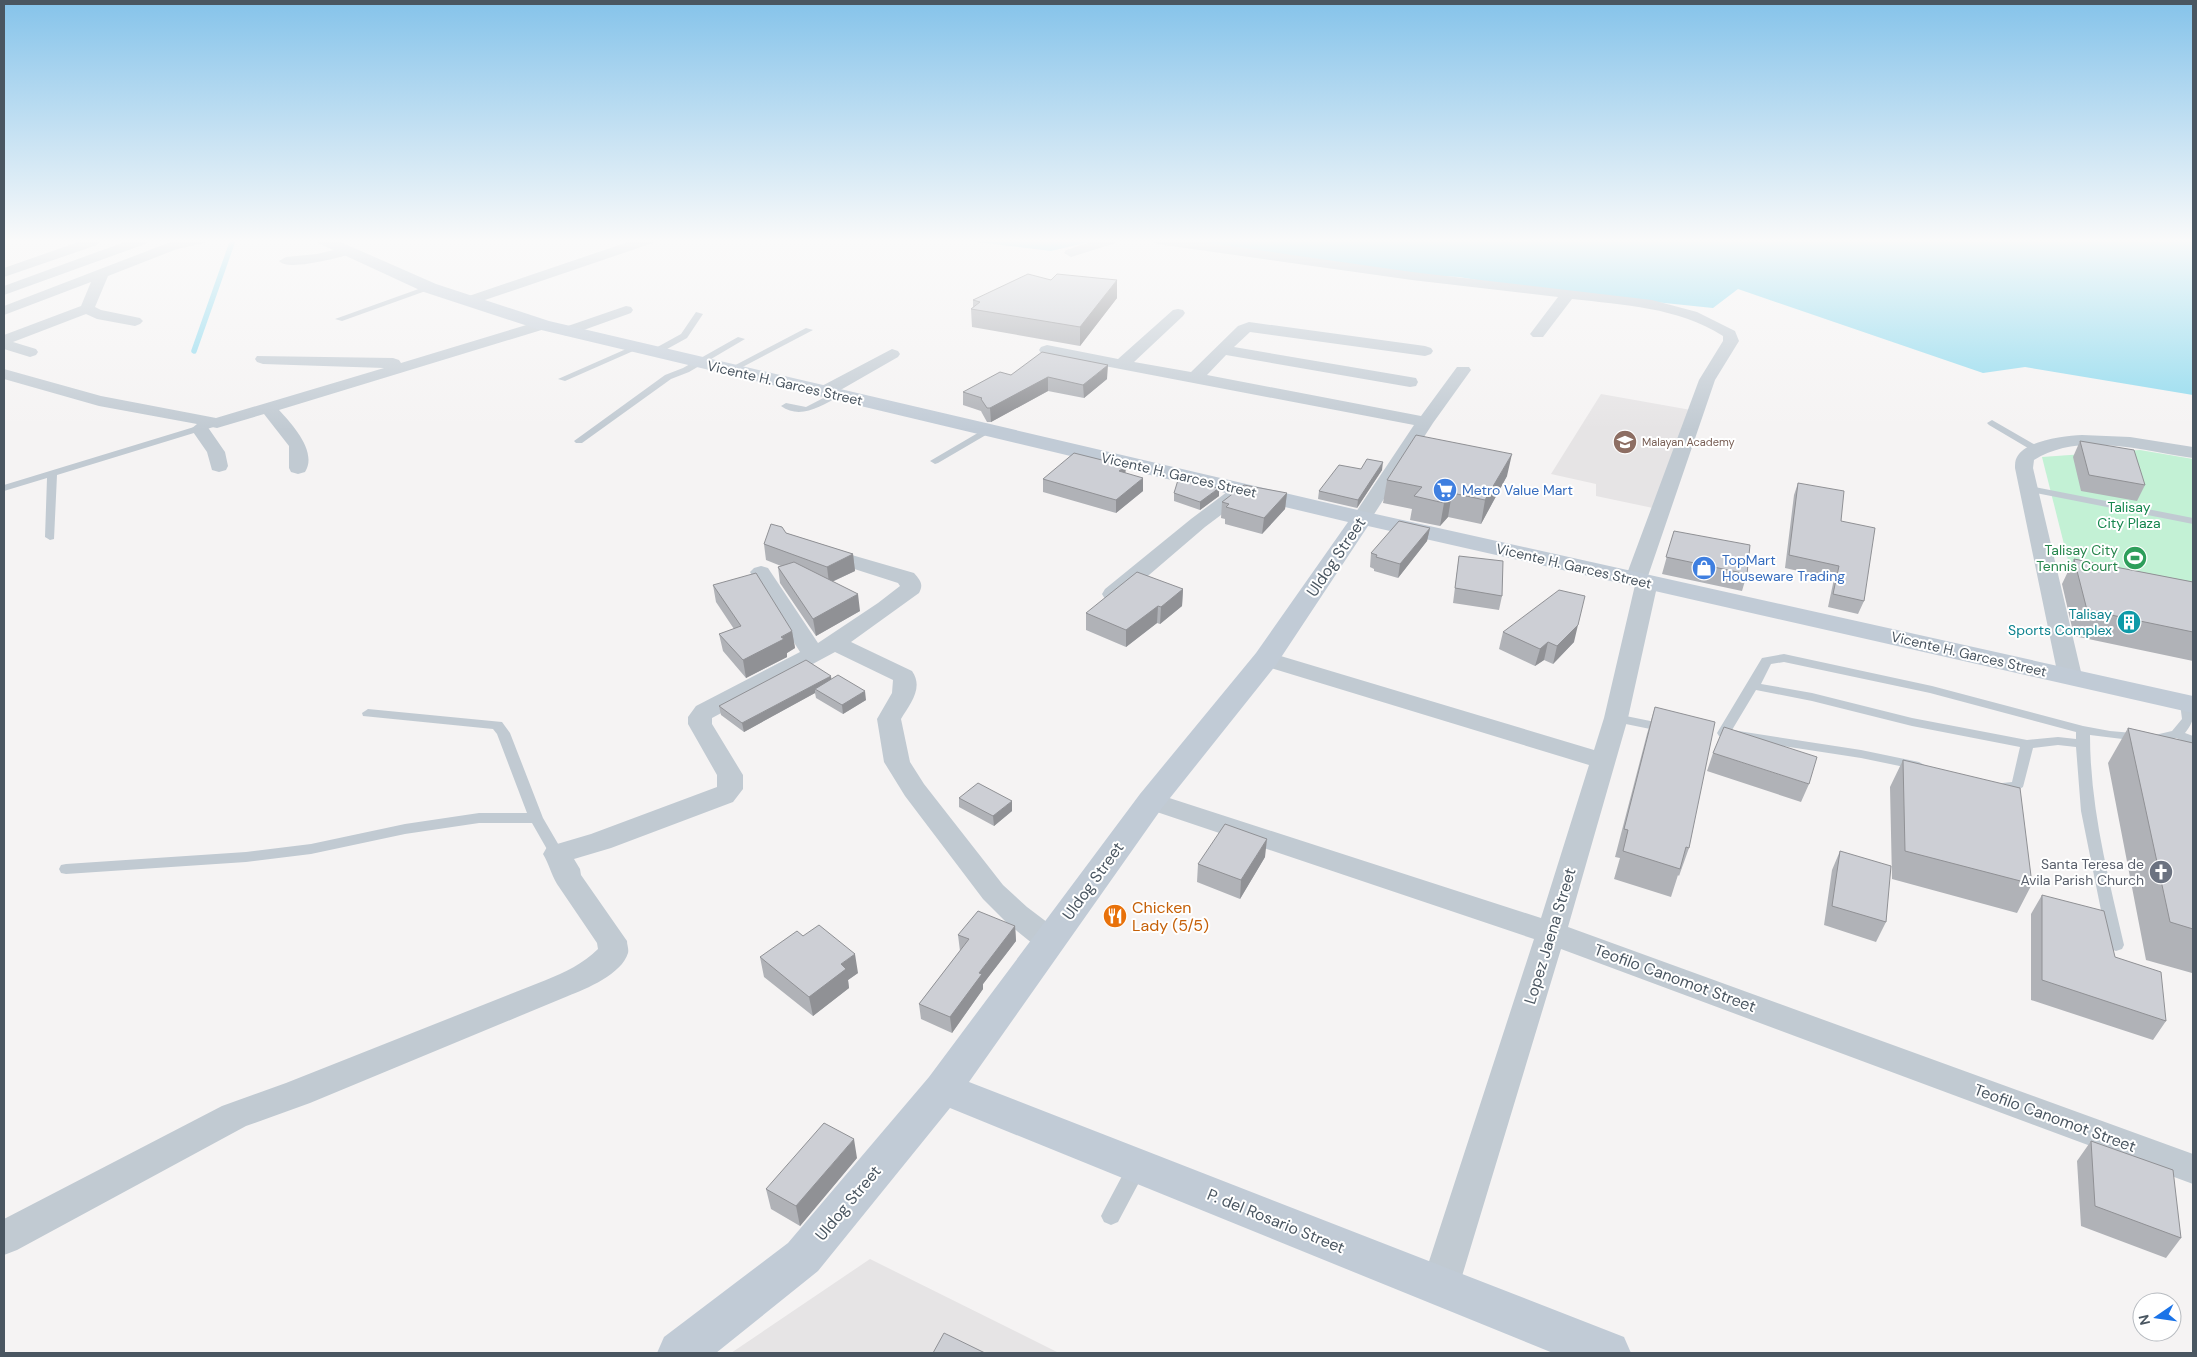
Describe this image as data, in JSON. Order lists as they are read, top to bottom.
{
  "streets": {
    "street": [
      "Vicente H. Garces Street",
      "Uldog Street",
      "Lopez Jaena Street",
      "Teofilo Canomot Street",
      "P. del Rosario Street"
    ]
  },
  "crossings": [
    ["Vicente H. Garces Street", "Uldog Street"],
    ["Vicente H. Garces Street", "Lopez Jaena Street"],
    ["Uldog Street", "Teofilo Canomot Street"],
    ["Uldog Street", "P. del Rosario Street"],
    ["Lopez Jaena Street", "Teofilo Canomot Street"],
    ["Lopez Jaena Street", "P. del Rosario Street"]
  ],
  "parks": ["Talisay City Plaza"],
  "places": {
    "school or university": ["Malayan Academy"],
    "supermarket": ["Metro Value Mart"],
    "sports": ["Talisay City Tennis Court"],
    "shop": ["TopMart Houseware Trading"],
    "building": ["Talisay Sports Complex"],
    "church": ["Santa Teresa de Avila Parish Church"],
    "restaurant": ["Chicken Lady (5/5)"]
  },
  "north": "left"
}
